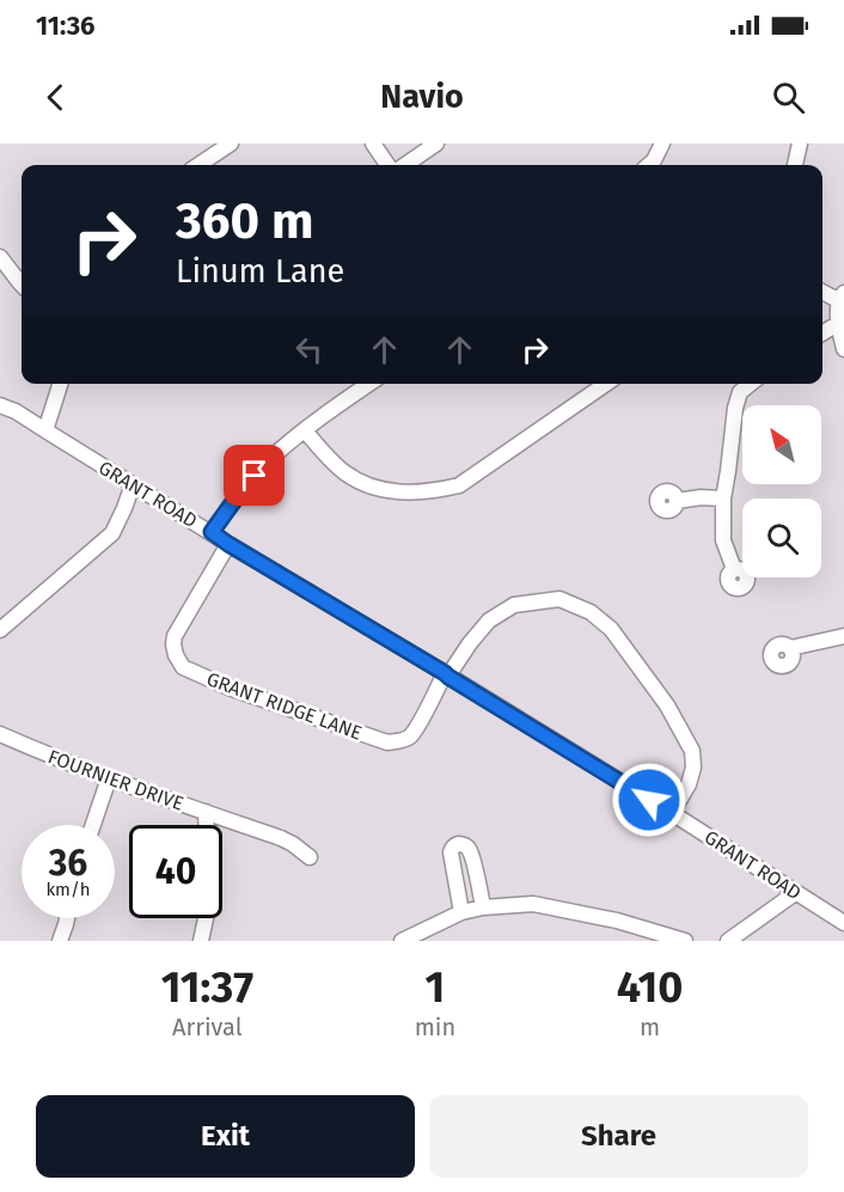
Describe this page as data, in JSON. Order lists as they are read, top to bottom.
{
  "streets": {
    "street": ["GRANT ROAD", "GRANT RIDGE LANE", "FOURNIER DRIVE"]
  },
  "crossings": [
    ["GRANT ROAD", "GRANT RIDGE LANE"]
  ],
  "north": "top left",
  "page": {
    "status": "11:36",
    "header": "Navio",
    "turn": ["360 m", "Linum Lane"],
    "speed": "36 km/h",
    "limit": "40",
    "eta": [
      "11:37",
      "Arrival",
      "1",
      "min",
      "410",
      "m"
    ],
    "buttons": ["Exit", "Share"]
  }
}
